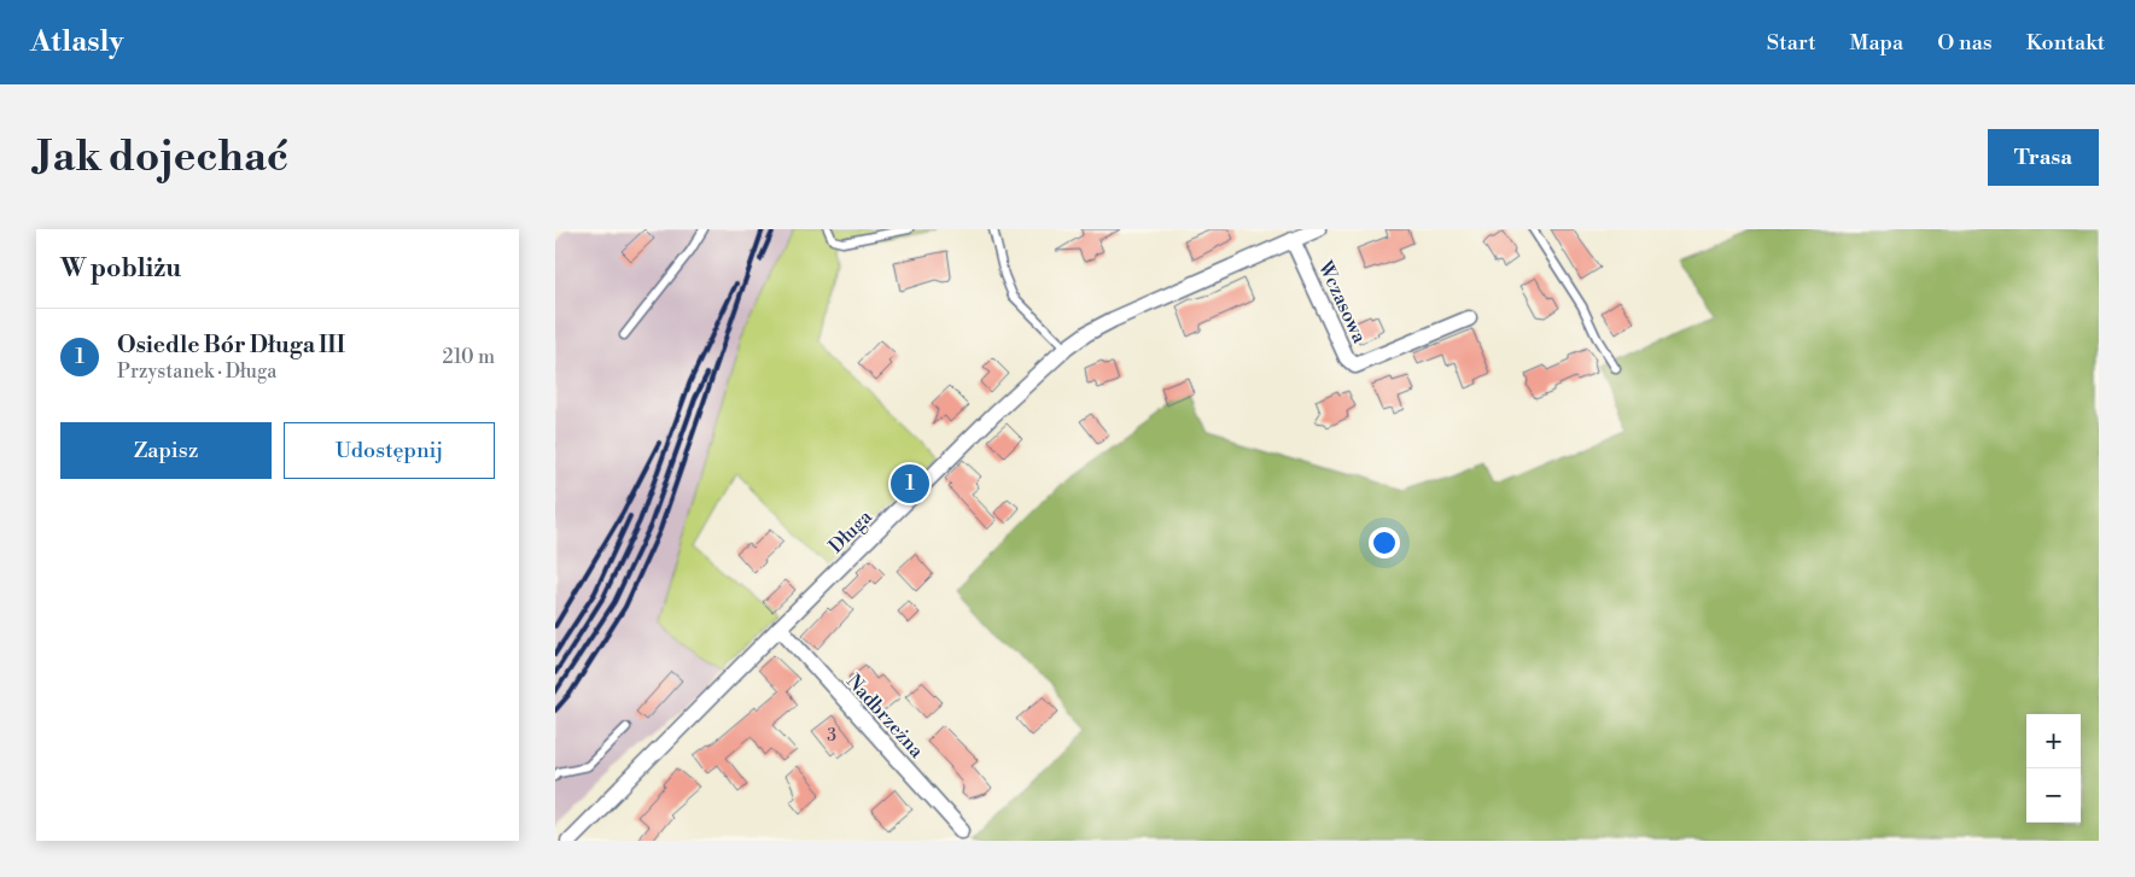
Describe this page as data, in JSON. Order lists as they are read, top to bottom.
{
  "streets": {
    "street": ["Wczasowa", "Długa", "Nadbrzeżna"]
  },
  "crossings": [
    ["Wczasowa", "Długa"],
    ["Długa", "Nadbrzeżna"]
  ],
  "house_numbers": ["3"],
  "page": {
    "header": "Atlasly",
    "nav": [
      "Start",
      "Mapa",
      "O nas",
      "Kontakt"
    ],
    "buttons": [
      "Trasa",
      ["Zapisz", "Udostępnij"]
    ],
    "title": "Jak dojechać",
    "heading": "W pobliżu",
    "list": [
      {
        "mark": "1",
        "name": "Osiedle Bór Długa III",
        "note": "Przystanek · Długa",
        "value": "210 m"
      }
    ],
    "pins": "1",
    "map_buttons": ["+", "−"]
  }
}
